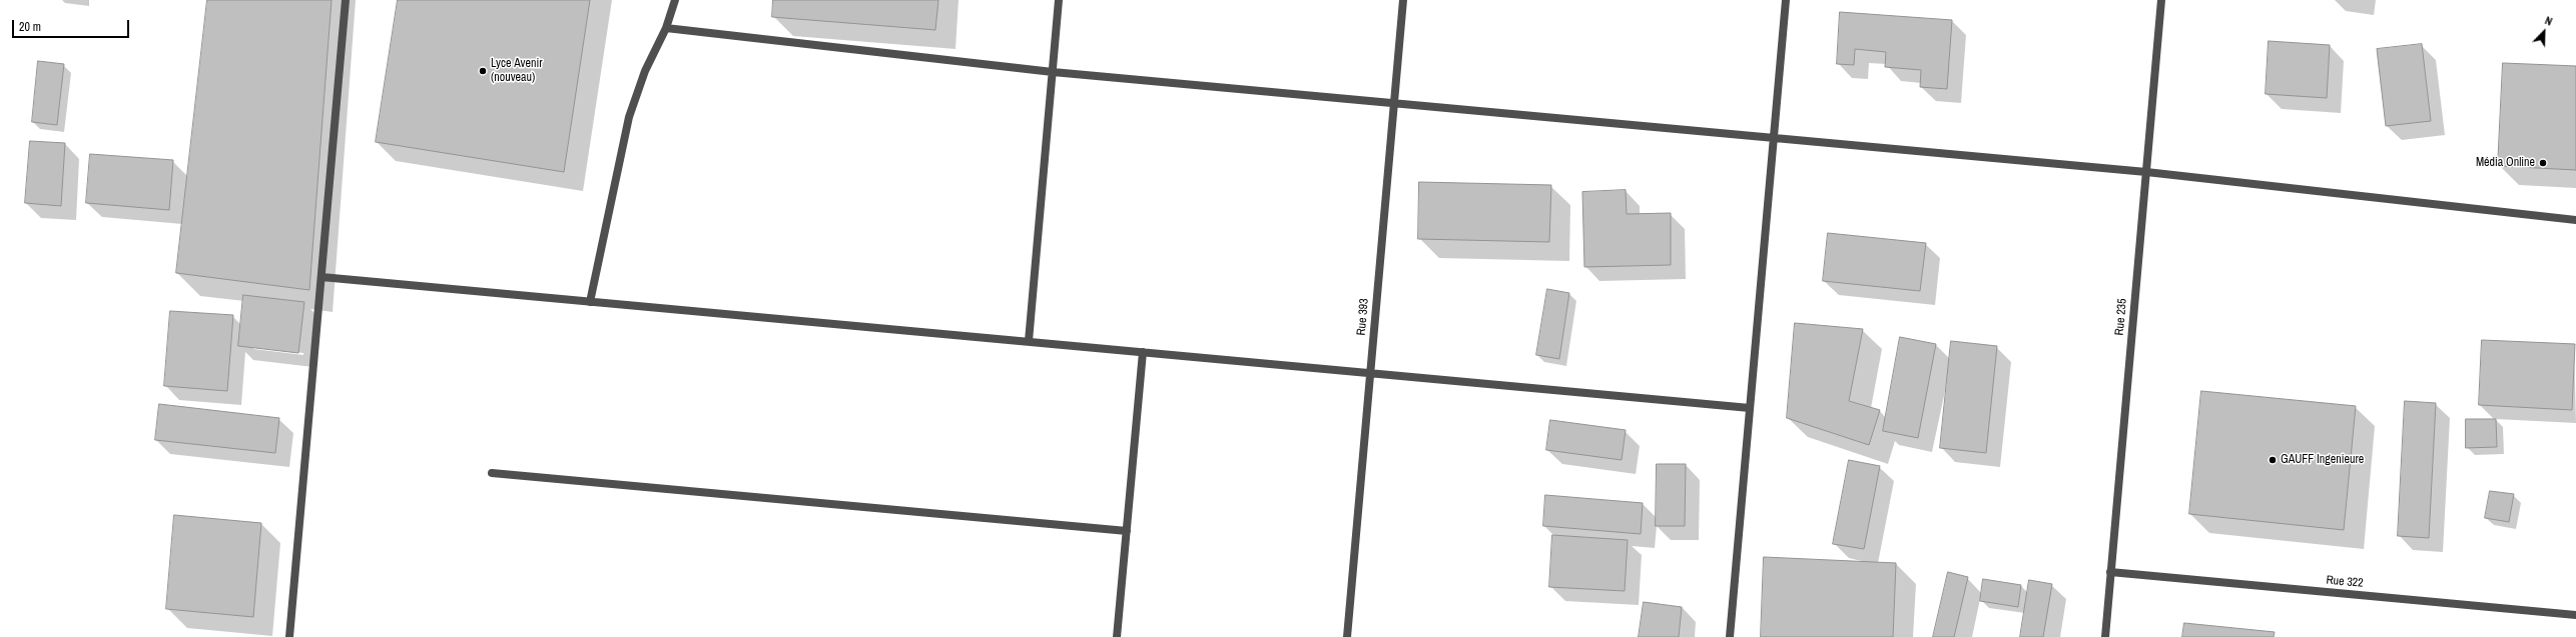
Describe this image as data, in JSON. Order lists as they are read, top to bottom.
{
  "streets": {
    "street": ["Rue 393", "Rue 235", "Rue 322"]
  },
  "crossings": [
    ["Rue 235", "Rue 322"]
  ],
  "places": ["Lyce Avenir (nouveau)", "Média Online", "GAUFF Ingenieure"],
  "scale_bar": "20 m",
  "north": "top right"
}
